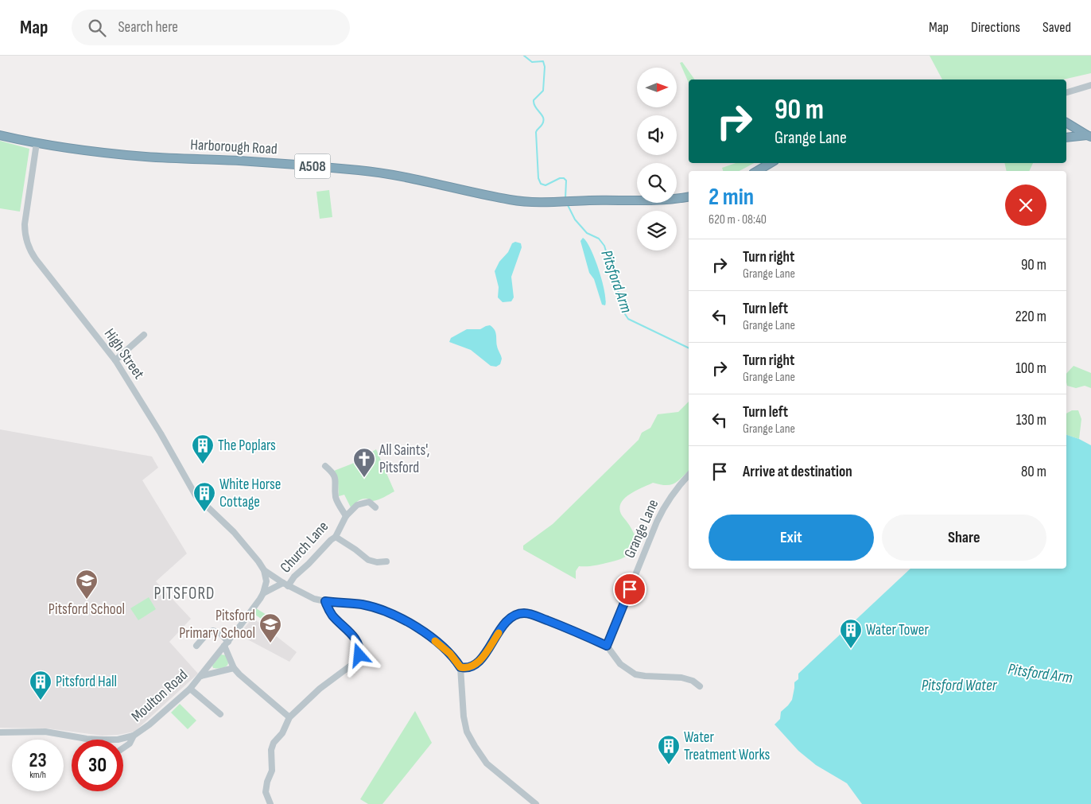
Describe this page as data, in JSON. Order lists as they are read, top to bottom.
{
  "streets": {
    "highway": ["Harborough Road", "A508"],
    "street": [
      "High Street",
      "Grange Lane",
      "Church Lane",
      "Moulton Road"
    ]
  },
  "crossings": [
    ["Harborough Road", "High Street"],
    ["Church Lane", "Moulton Road"]
  ],
  "districts": ["PITSFORD"],
  "water": ["Pitsford Arm", "Pitsford Water"],
  "places": {
    "building": [
      "The Poplars",
      "White Horse Cottage",
      "Water Tower",
      "Pitsford Hall",
      "Water Treatment Works"
    ],
    "church": ["All Saints', Pitsford"],
    "school or university": ["Pitsford School", "Pitsford Primary School"]
  },
  "north": "right",
  "page": {
    "header": "Map",
    "search": "Search here",
    "nav": ["Map", "Directions", "Saved"],
    "turn": ["90 m", "Grange Lane"],
    "heading": ["2 min", "620 m · 08:40"],
    "list": [
      {
        "name": "Turn right",
        "note": "Grange Lane",
        "value": "90 m"
      },
      {
        "name": "Turn left",
        "note": "Grange Lane",
        "value": "220 m"
      },
      {
        "name": "Turn right",
        "note": "Grange Lane",
        "value": "100 m"
      },
      {
        "name": "Turn left",
        "note": "Grange Lane",
        "value": "130 m"
      },
      {
        "name": "Arrive at destination",
        "value": "80 m"
      }
    ],
    "buttons": ["Exit", "Share"],
    "speed": "23 km/h",
    "limit": "30"
  }
}
